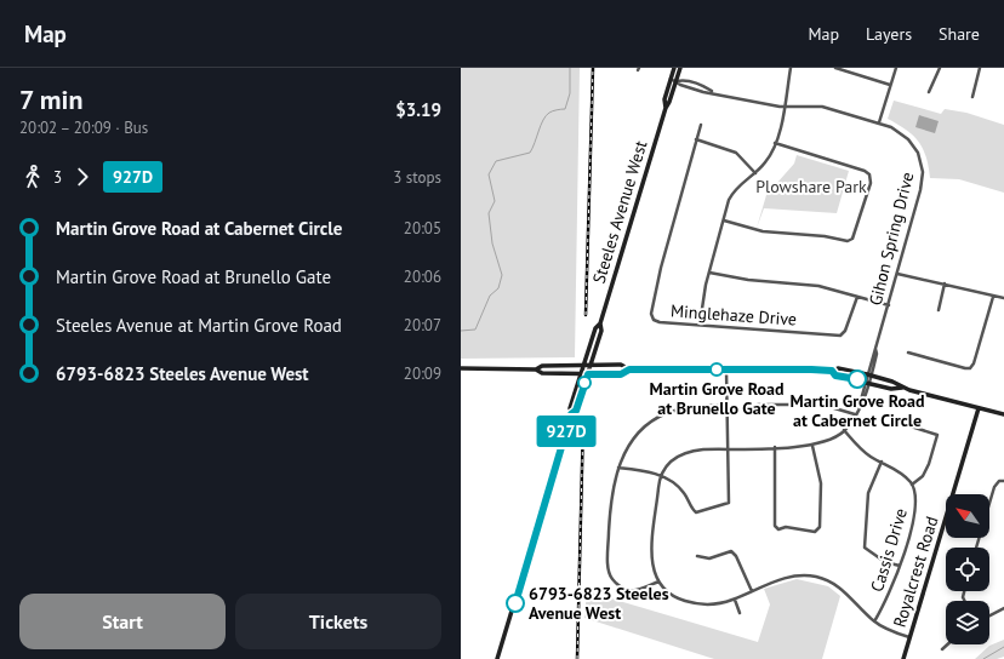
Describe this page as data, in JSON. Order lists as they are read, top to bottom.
{
  "streets": {
    "main road": ["Steeles Avenue West", "Royalcrest Road"],
    "street": ["Gihon Spring Drive", "Minglehaze Drive", "Cassis Drive"]
  },
  "crossings": [
    ["Steeles Avenue West", "Gihon Spring Drive"]
  ],
  "parks": ["Plowshare Park"],
  "places": ["Martin Grove Road at Brunello Gate", "Martin Grove Road at Cabernet Circle", "6793-6823 Steeles Avenue West"],
  "lines": ["bus line 927D"],
  "north": "top left",
  "page": {
    "header": "Map",
    "nav": ["Map", "Layers", "Share"],
    "heading": ["7 min", "20:02 – 20:09 · Bus", "$3.19"],
    "on_map": "927D",
    "legs": ["3", "927D", "3 stops"],
    "list": [
      {
        "name": "Martin Grove Road at Cabernet Circle",
        "value": "20:05"
      },
      {
        "name": "Martin Grove Road at Brunello Gate",
        "value": "20:06"
      },
      {
        "name": "Steeles Avenue at Martin Grove Road",
        "value": "20:07"
      },
      {
        "name": "6793-6823 Steeles Avenue West",
        "value": "20:09"
      }
    ],
    "buttons": ["Start", "Tickets"]
  }
}
